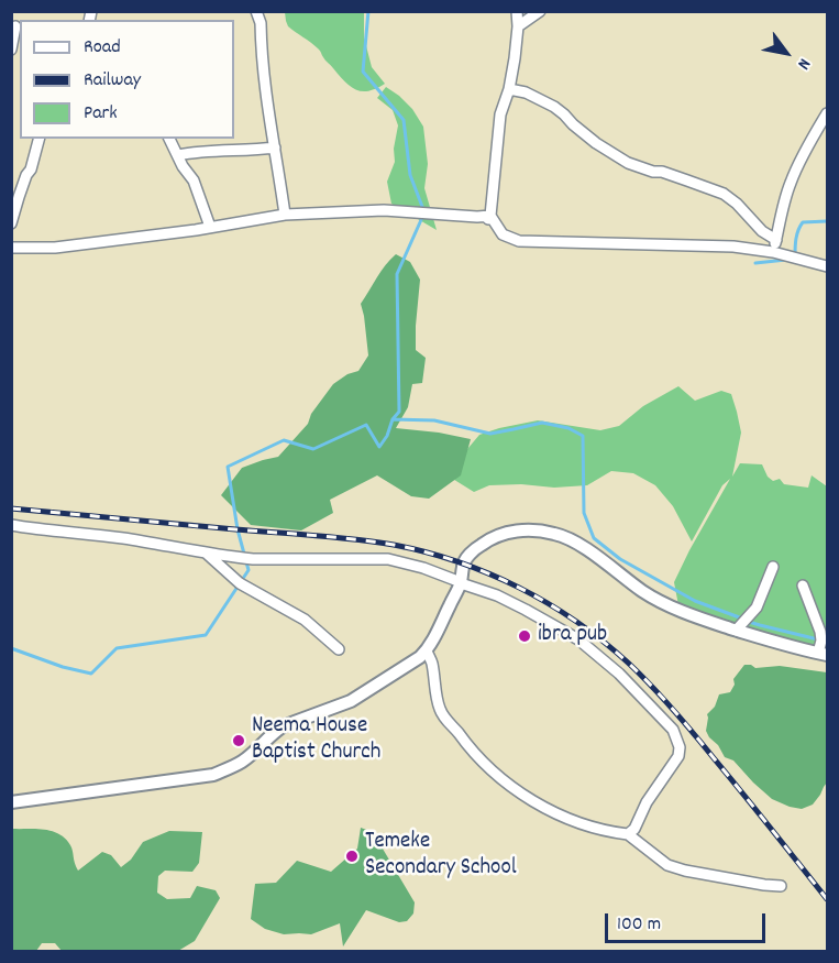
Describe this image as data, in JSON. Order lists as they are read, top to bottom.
{
  "places": ["ibra pub", "Neema House Baptist Church", "Temeke Secondary School"],
  "legend": ["Road", "Railway", "Park"],
  "scale_bar": "100 m",
  "north": "bottom right"
}
